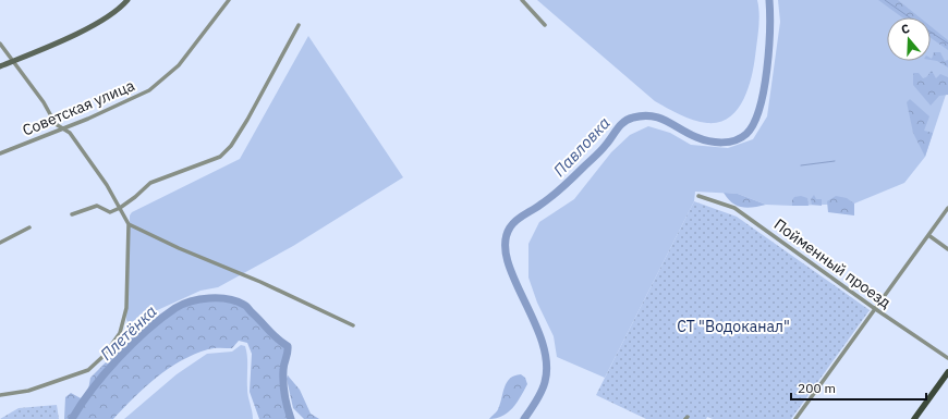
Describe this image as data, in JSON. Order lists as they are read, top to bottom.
{
  "streets": {
    "street": ["Советская улица", "Пойменный проезд"]
  },
  "water": ["Павловка", "Плетёнка"],
  "parks": ["СТ \"Водоканал\""],
  "scale_bar": "200 m",
  "north": "top"
}
